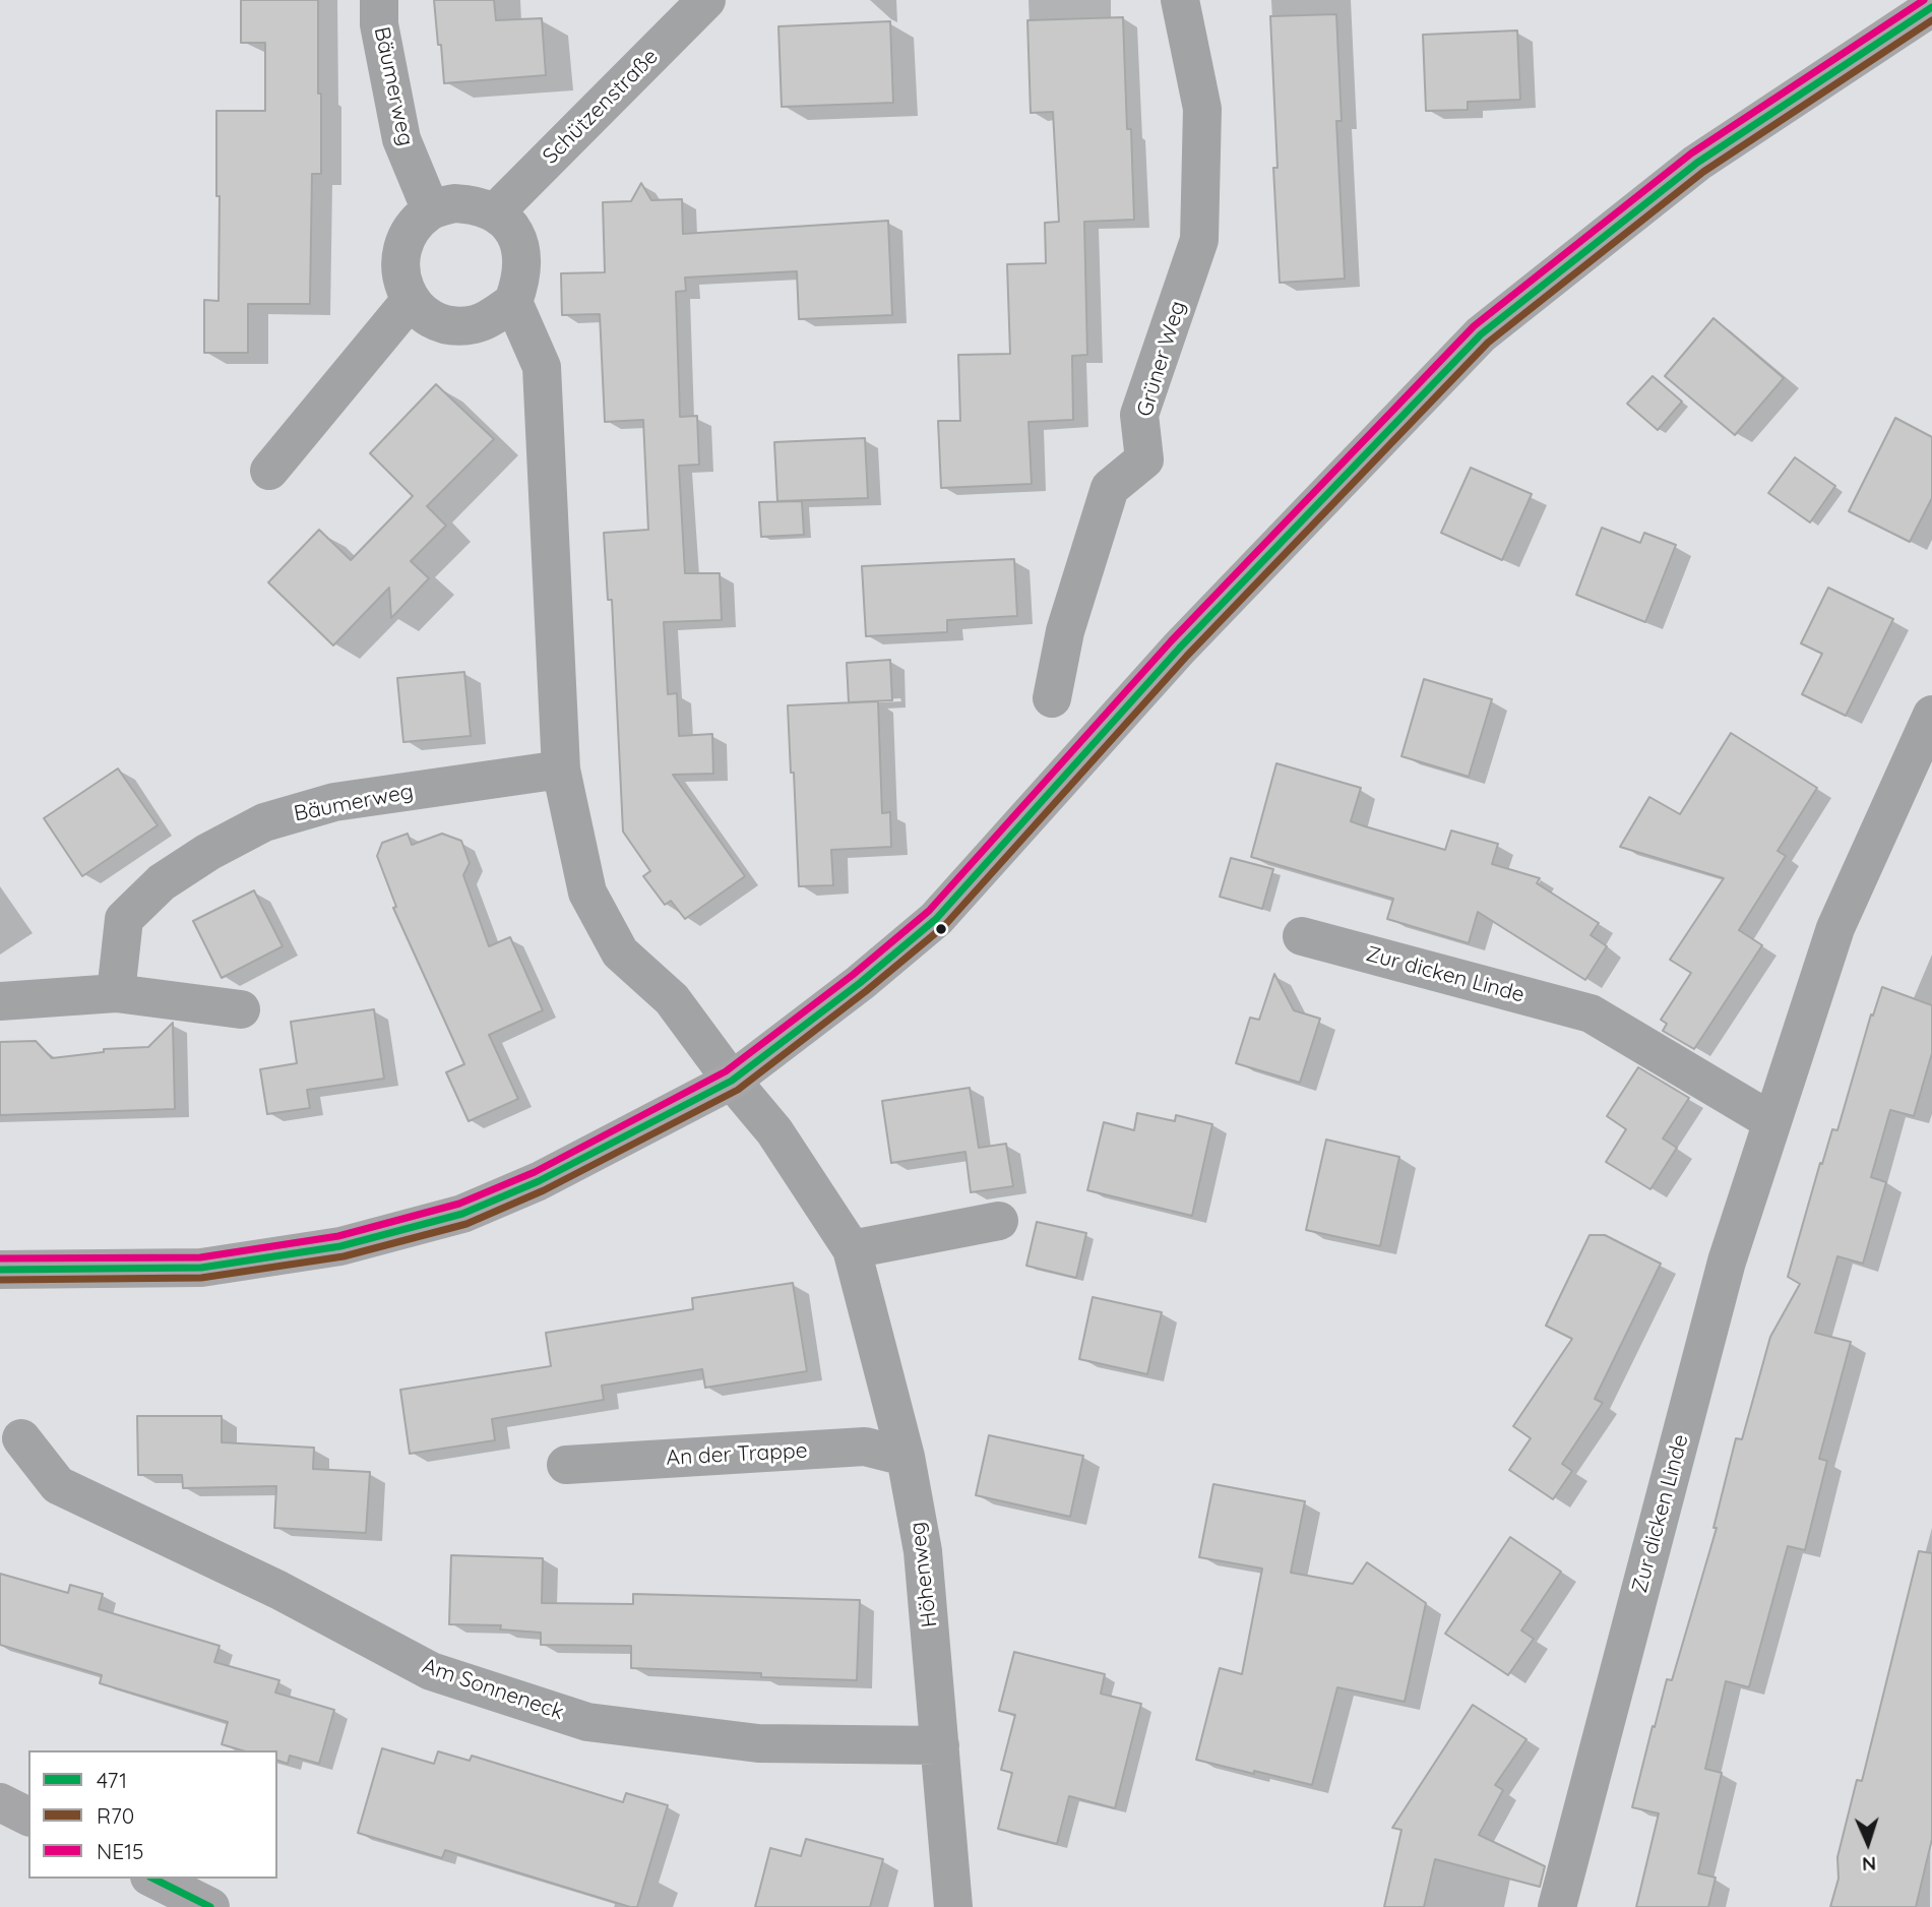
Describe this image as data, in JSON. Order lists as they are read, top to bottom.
{
  "streets": {
    "street": [
      "Bäumerweg",
      "Schützenstraße",
      "Grüner Weg",
      "Zur dicken Linde",
      "An der Trappe",
      "Höhenweg",
      "Am Sonneneck"
    ]
  },
  "crossings": [
    ["Bäumerweg", "Schützenstraße"],
    ["An der Trappe", "Höhenweg"],
    ["Höhenweg", "Am Sonneneck"]
  ],
  "lines": ["transit line NE15", "transit line 471", "transit line R70"],
  "legend": ["471", "R70", "NE15"],
  "north": "bottom"
}
